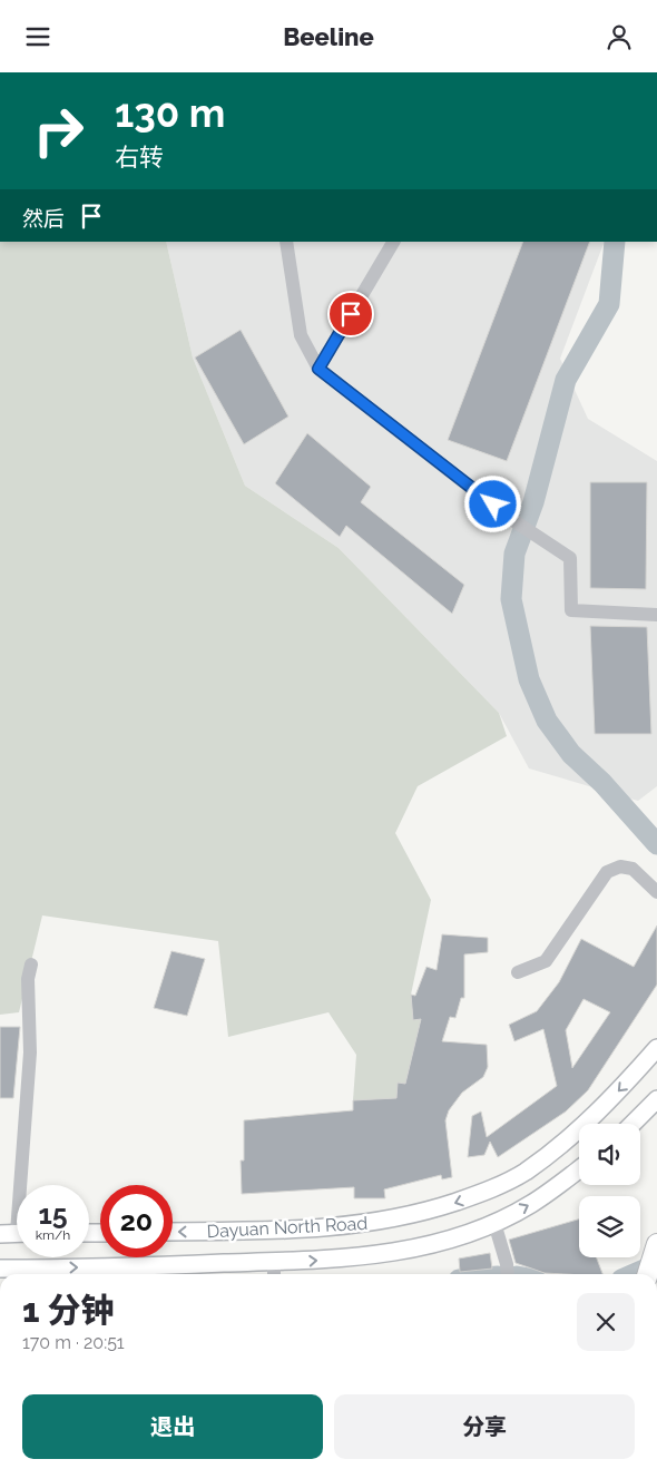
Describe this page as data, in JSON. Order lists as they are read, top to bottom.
{
  "streets": {
    "main road": ["Dayuan North Road"]
  },
  "page": {
    "header": "Beeline",
    "turn": ["130 m", "右转"],
    "then": "然后",
    "speed": "15 km/h",
    "limit": "20",
    "heading": ["1 分钟", "170 m · 20:51"],
    "buttons": ["退出", "分享"]
  }
}
